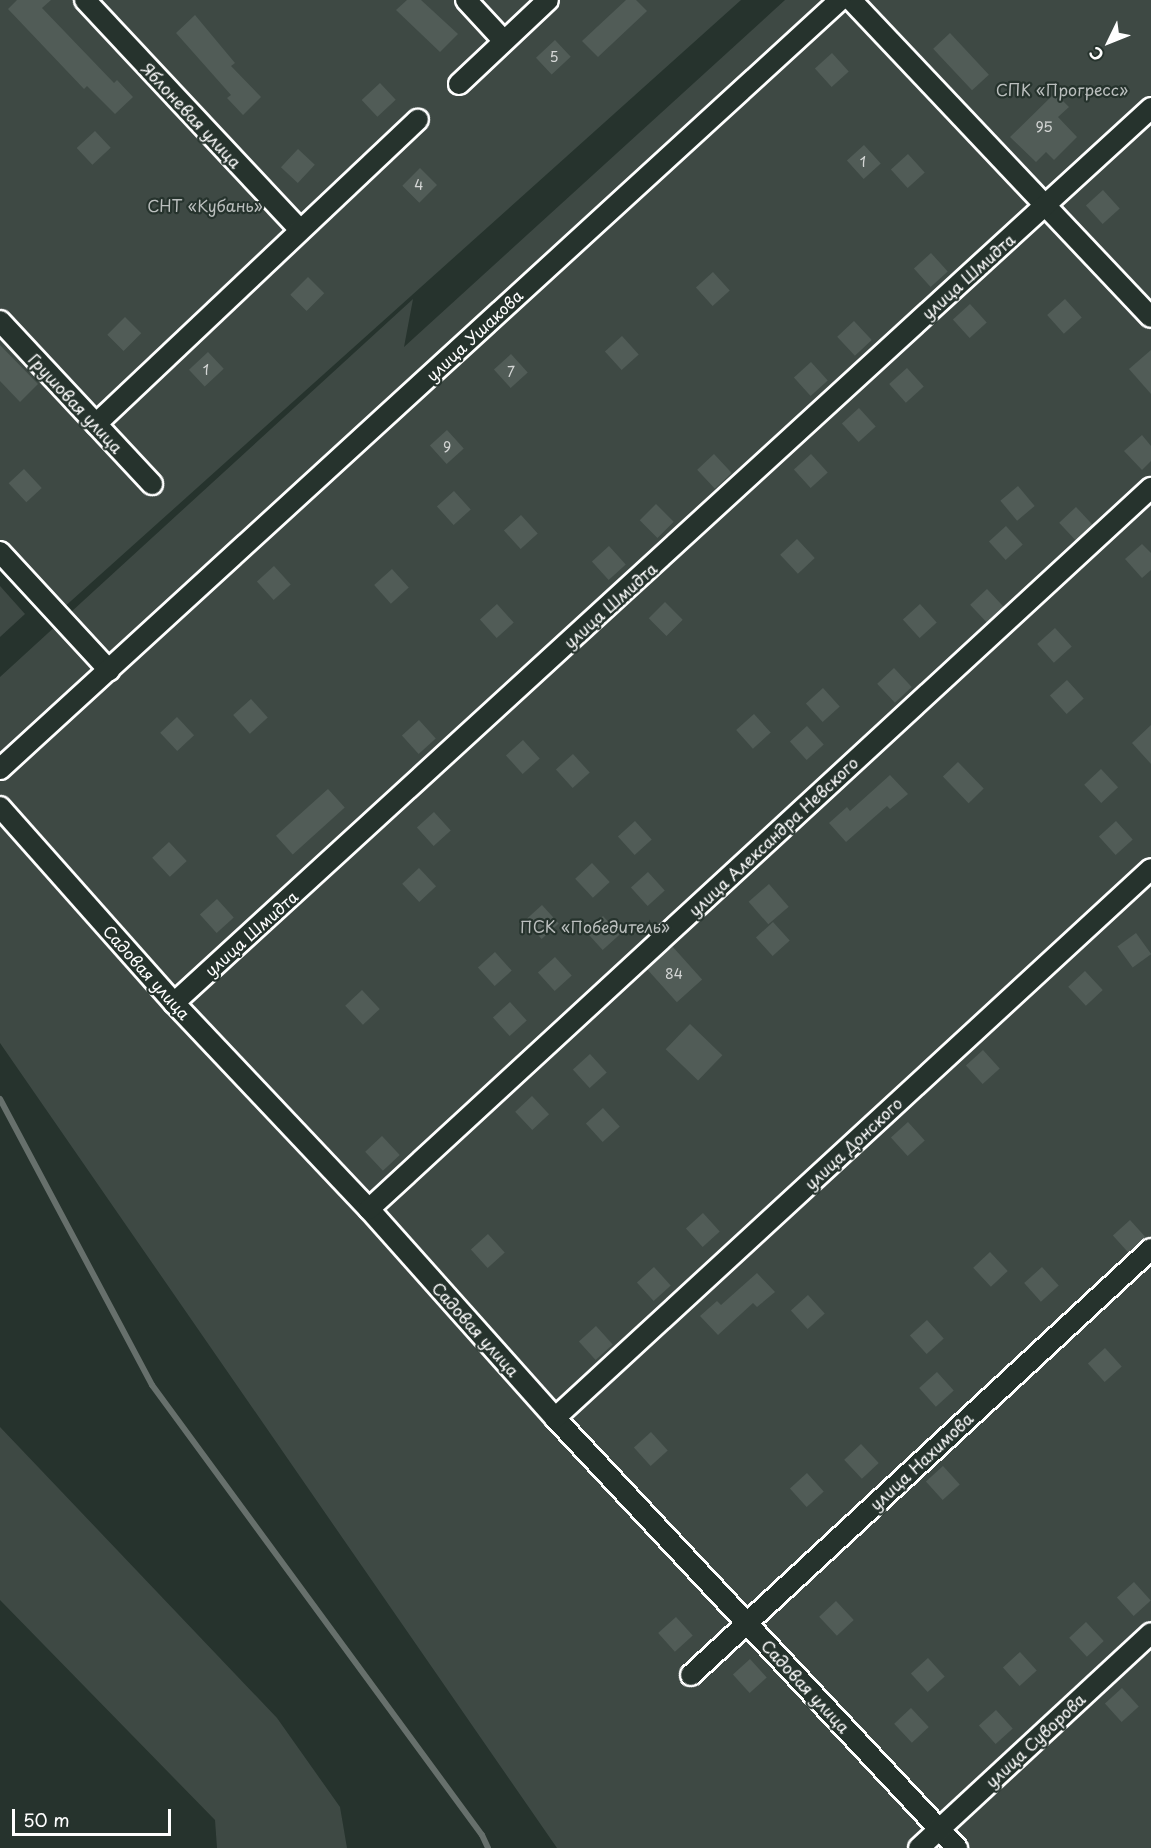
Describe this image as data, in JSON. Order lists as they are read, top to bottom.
{
  "streets": {
    "street": [
      "Яблоневая улица",
      "улица Шмидта",
      "улица Ушакова",
      "Грушовая улица",
      "улица Александра Невского",
      "Садовая улица",
      "улица Донского",
      "улица Нахимова",
      "улица Суворова"
    ]
  },
  "crossings": [
    ["улица Шмидта", "Садовая улица"],
    ["улица Александра Невского", "Садовая улица"],
    ["Садовая улица", "улица Донского"],
    ["Садовая улица", "улица Нахимова"],
    ["Садовая улица", "улица Суворова"]
  ],
  "parks": ["СПК «Прогресс»", "СНТ «Кубань»", "ПСК «Победитель»"],
  "house_numbers": [
    "5",
    "95",
    "1",
    "4",
    "1",
    "7",
    "9",
    "84"
  ],
  "scale_bar": "50 m",
  "north": "bottom left"
}
